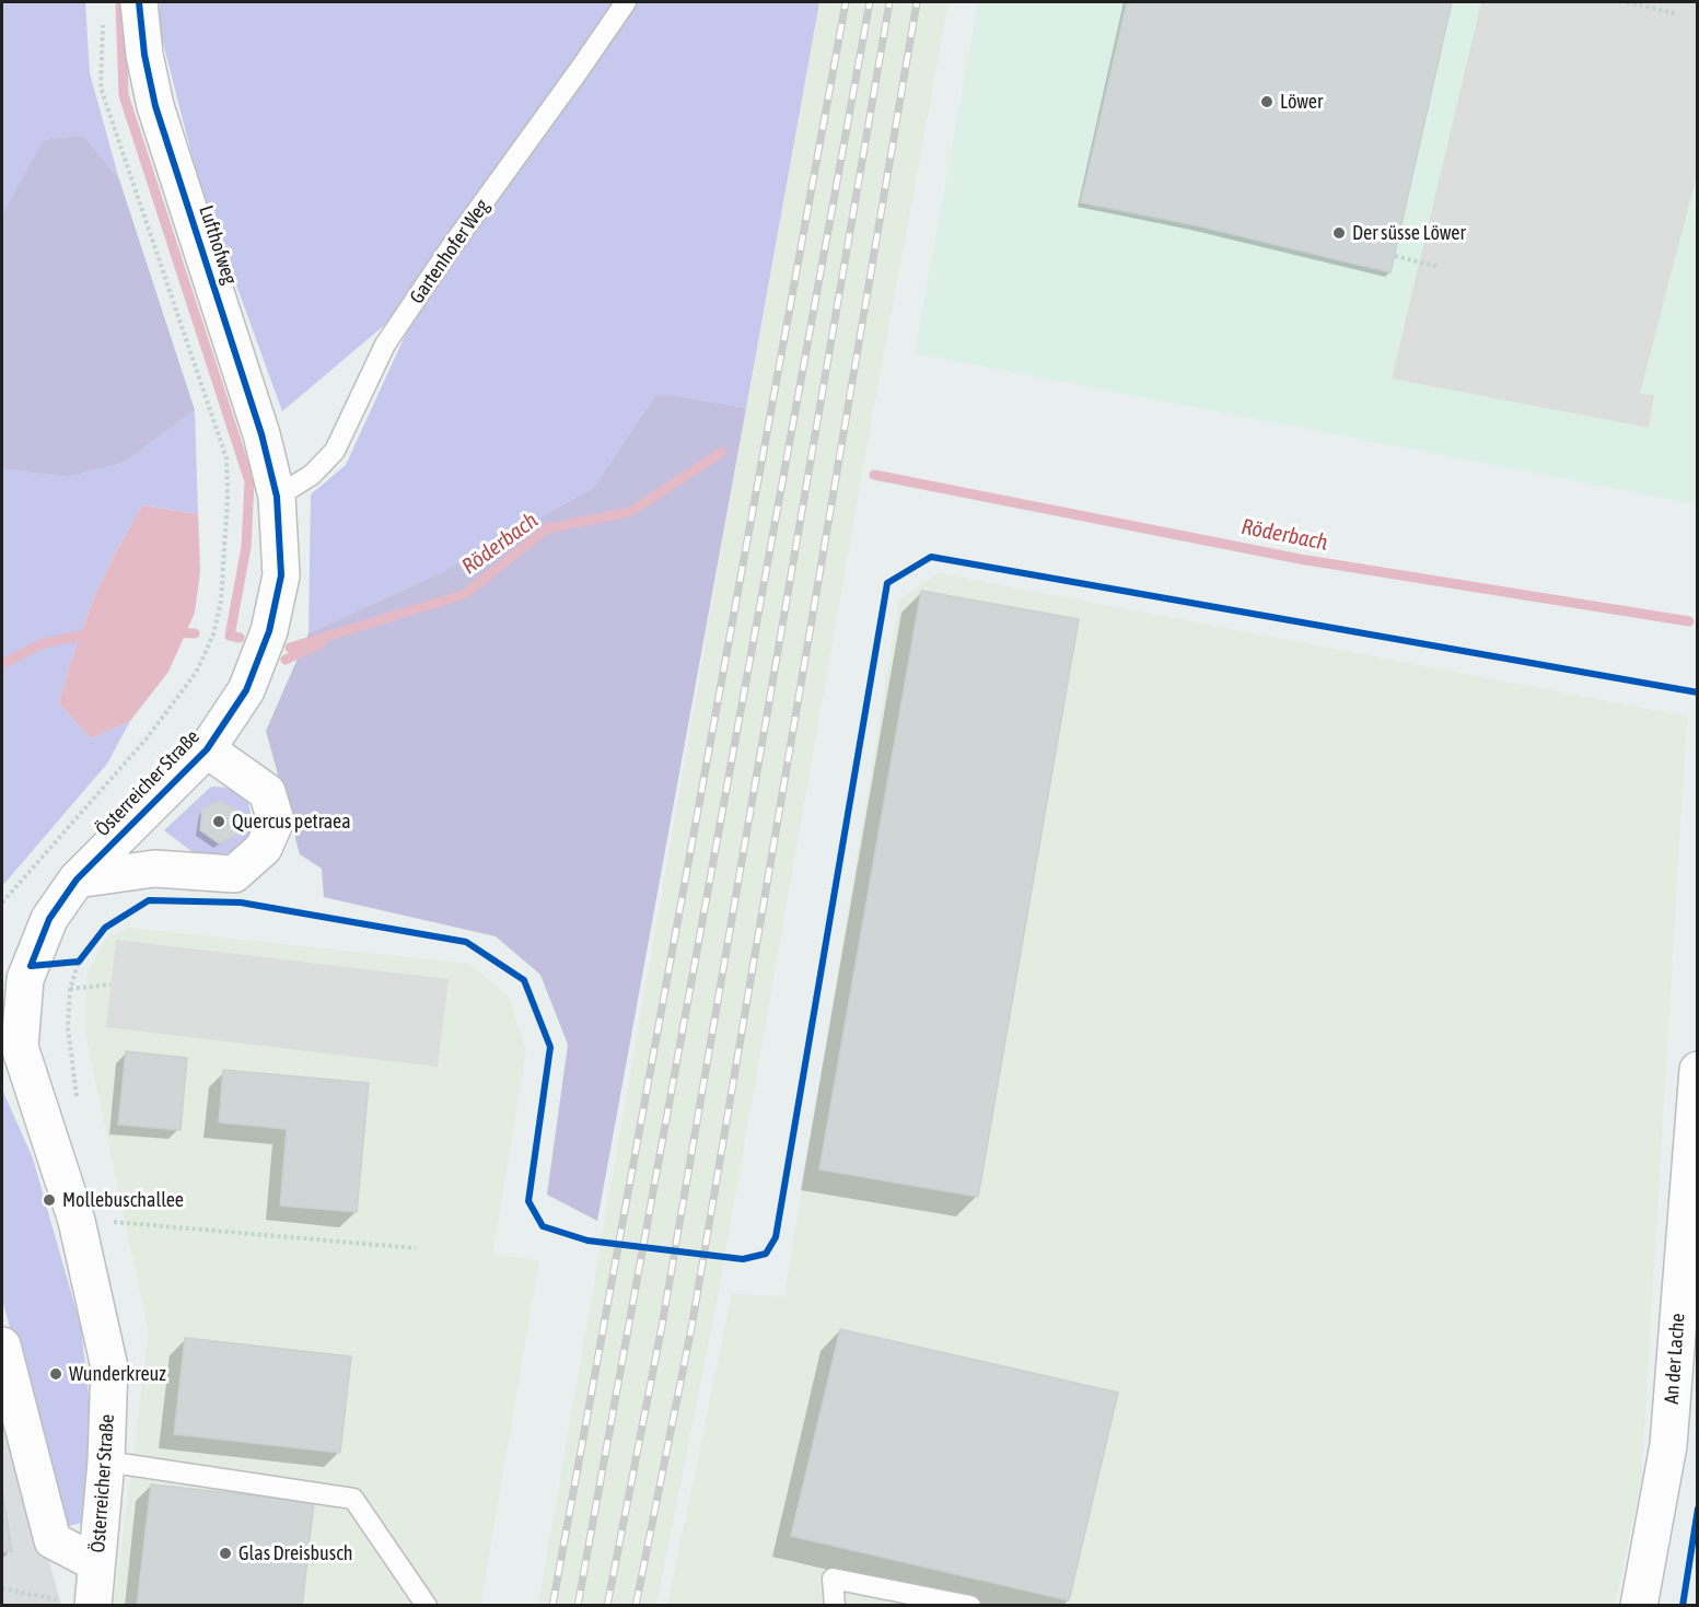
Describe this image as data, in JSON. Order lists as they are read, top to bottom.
{
  "streets": {
    "street": ["Lufthofweg", "Österreicher Straße", "An der Lache"],
    "lane": ["Gartenhofer Weg"]
  },
  "crossings": [
    ["Lufthofweg", "Gartenhofer Weg"],
    ["Lufthofweg", "Österreicher Straße"],
    ["Gartenhofer Weg", "Österreicher Straße"]
  ],
  "water": ["Röderbach"],
  "places": [
    "Löwer",
    "Der süsse Löwer",
    "Quercus petraea",
    "Mollebuschallee",
    "Wunderkreuz",
    "Glas Dreisbusch"
  ]
}
